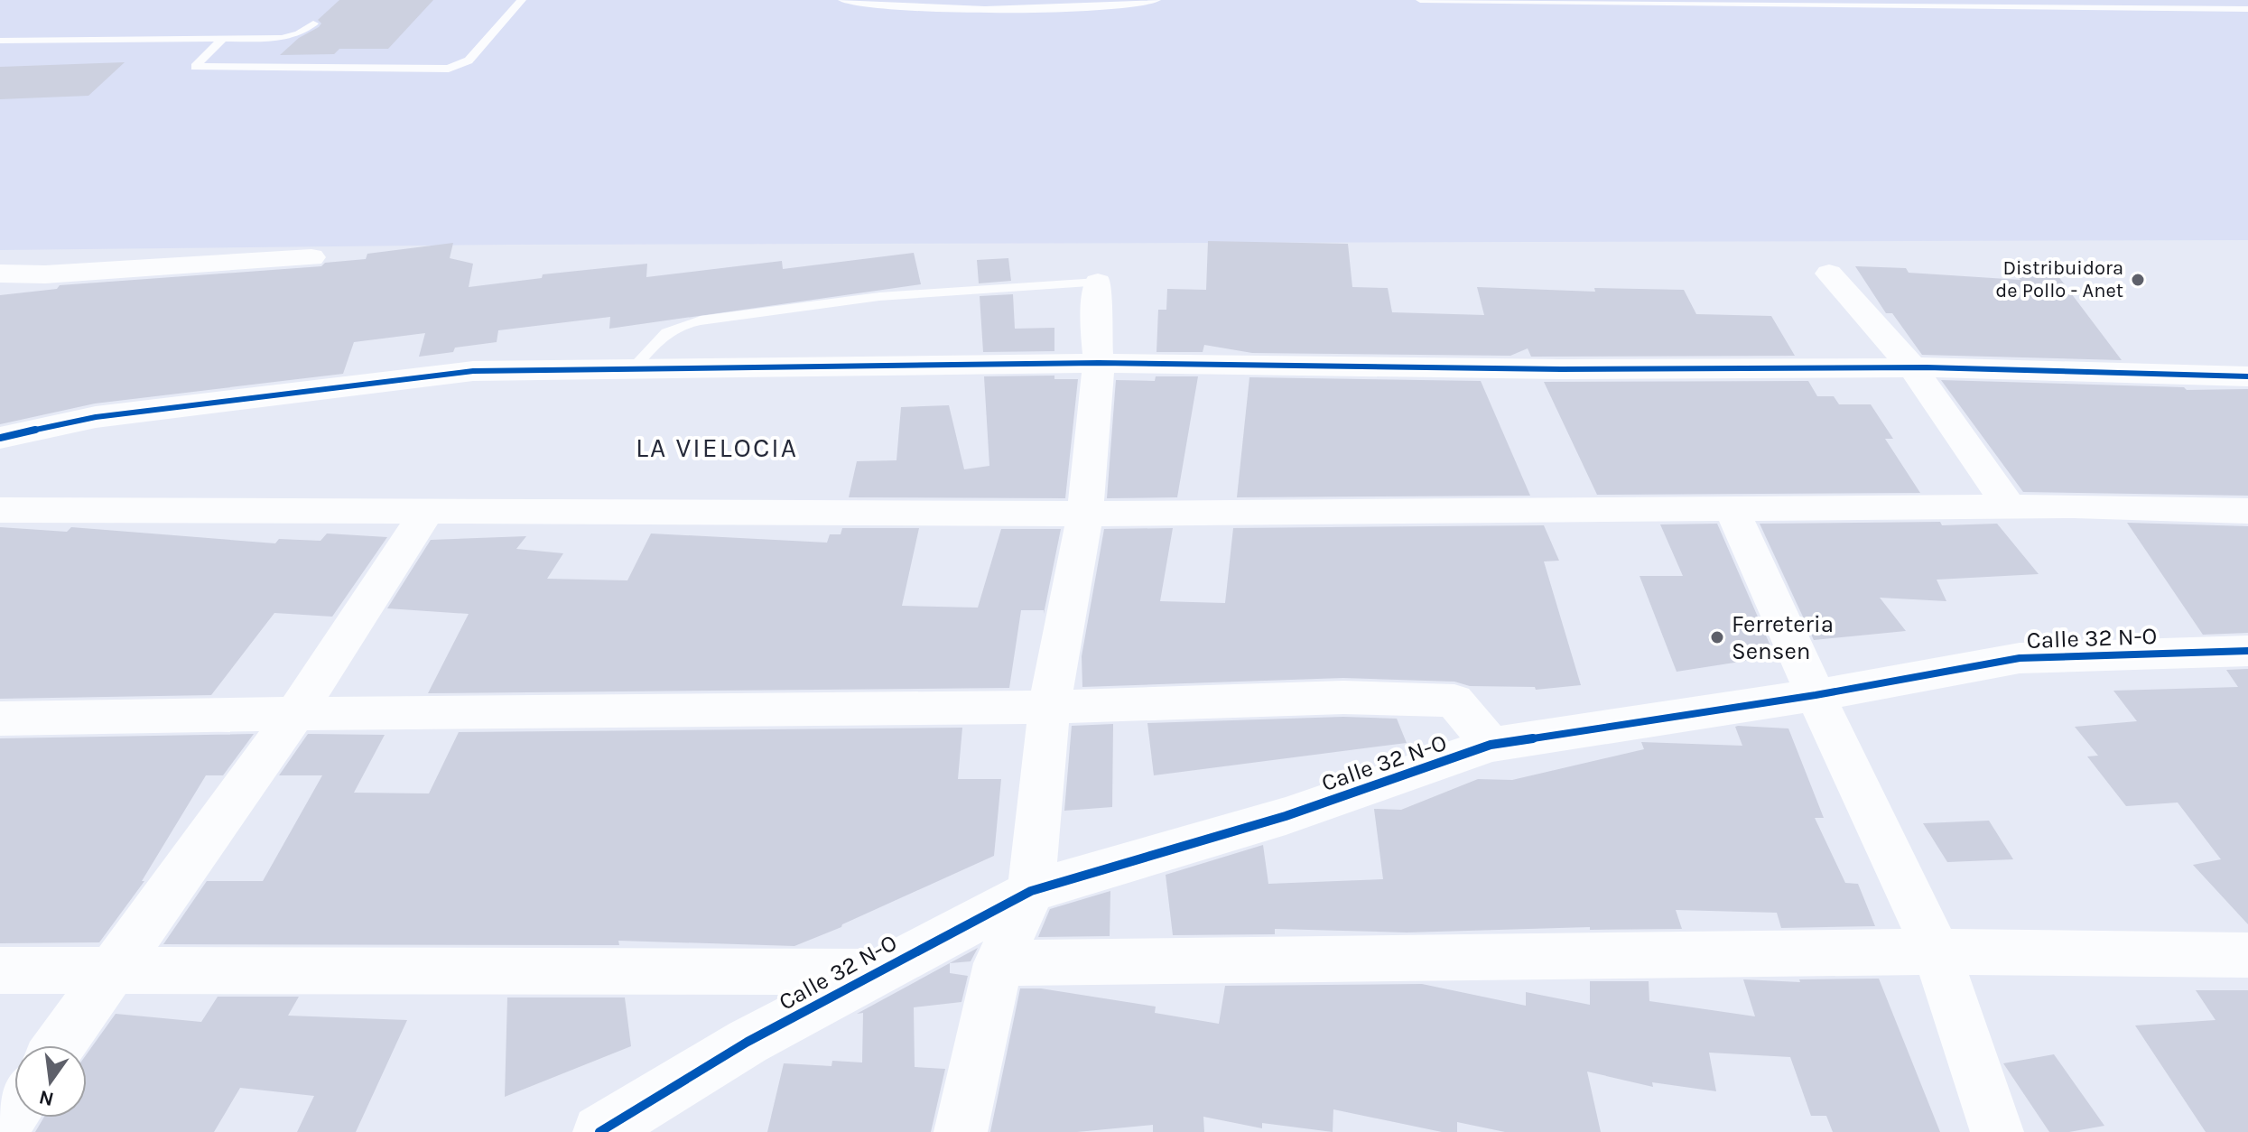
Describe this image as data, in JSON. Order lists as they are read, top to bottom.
{
  "streets": {
    "street": ["Calle 32 N-O"]
  },
  "districts": ["LA VIELOCIA"],
  "places": ["Distribuidora de Pollo - Anet", "Ferreteria Sensen"],
  "north": "bottom"
}
